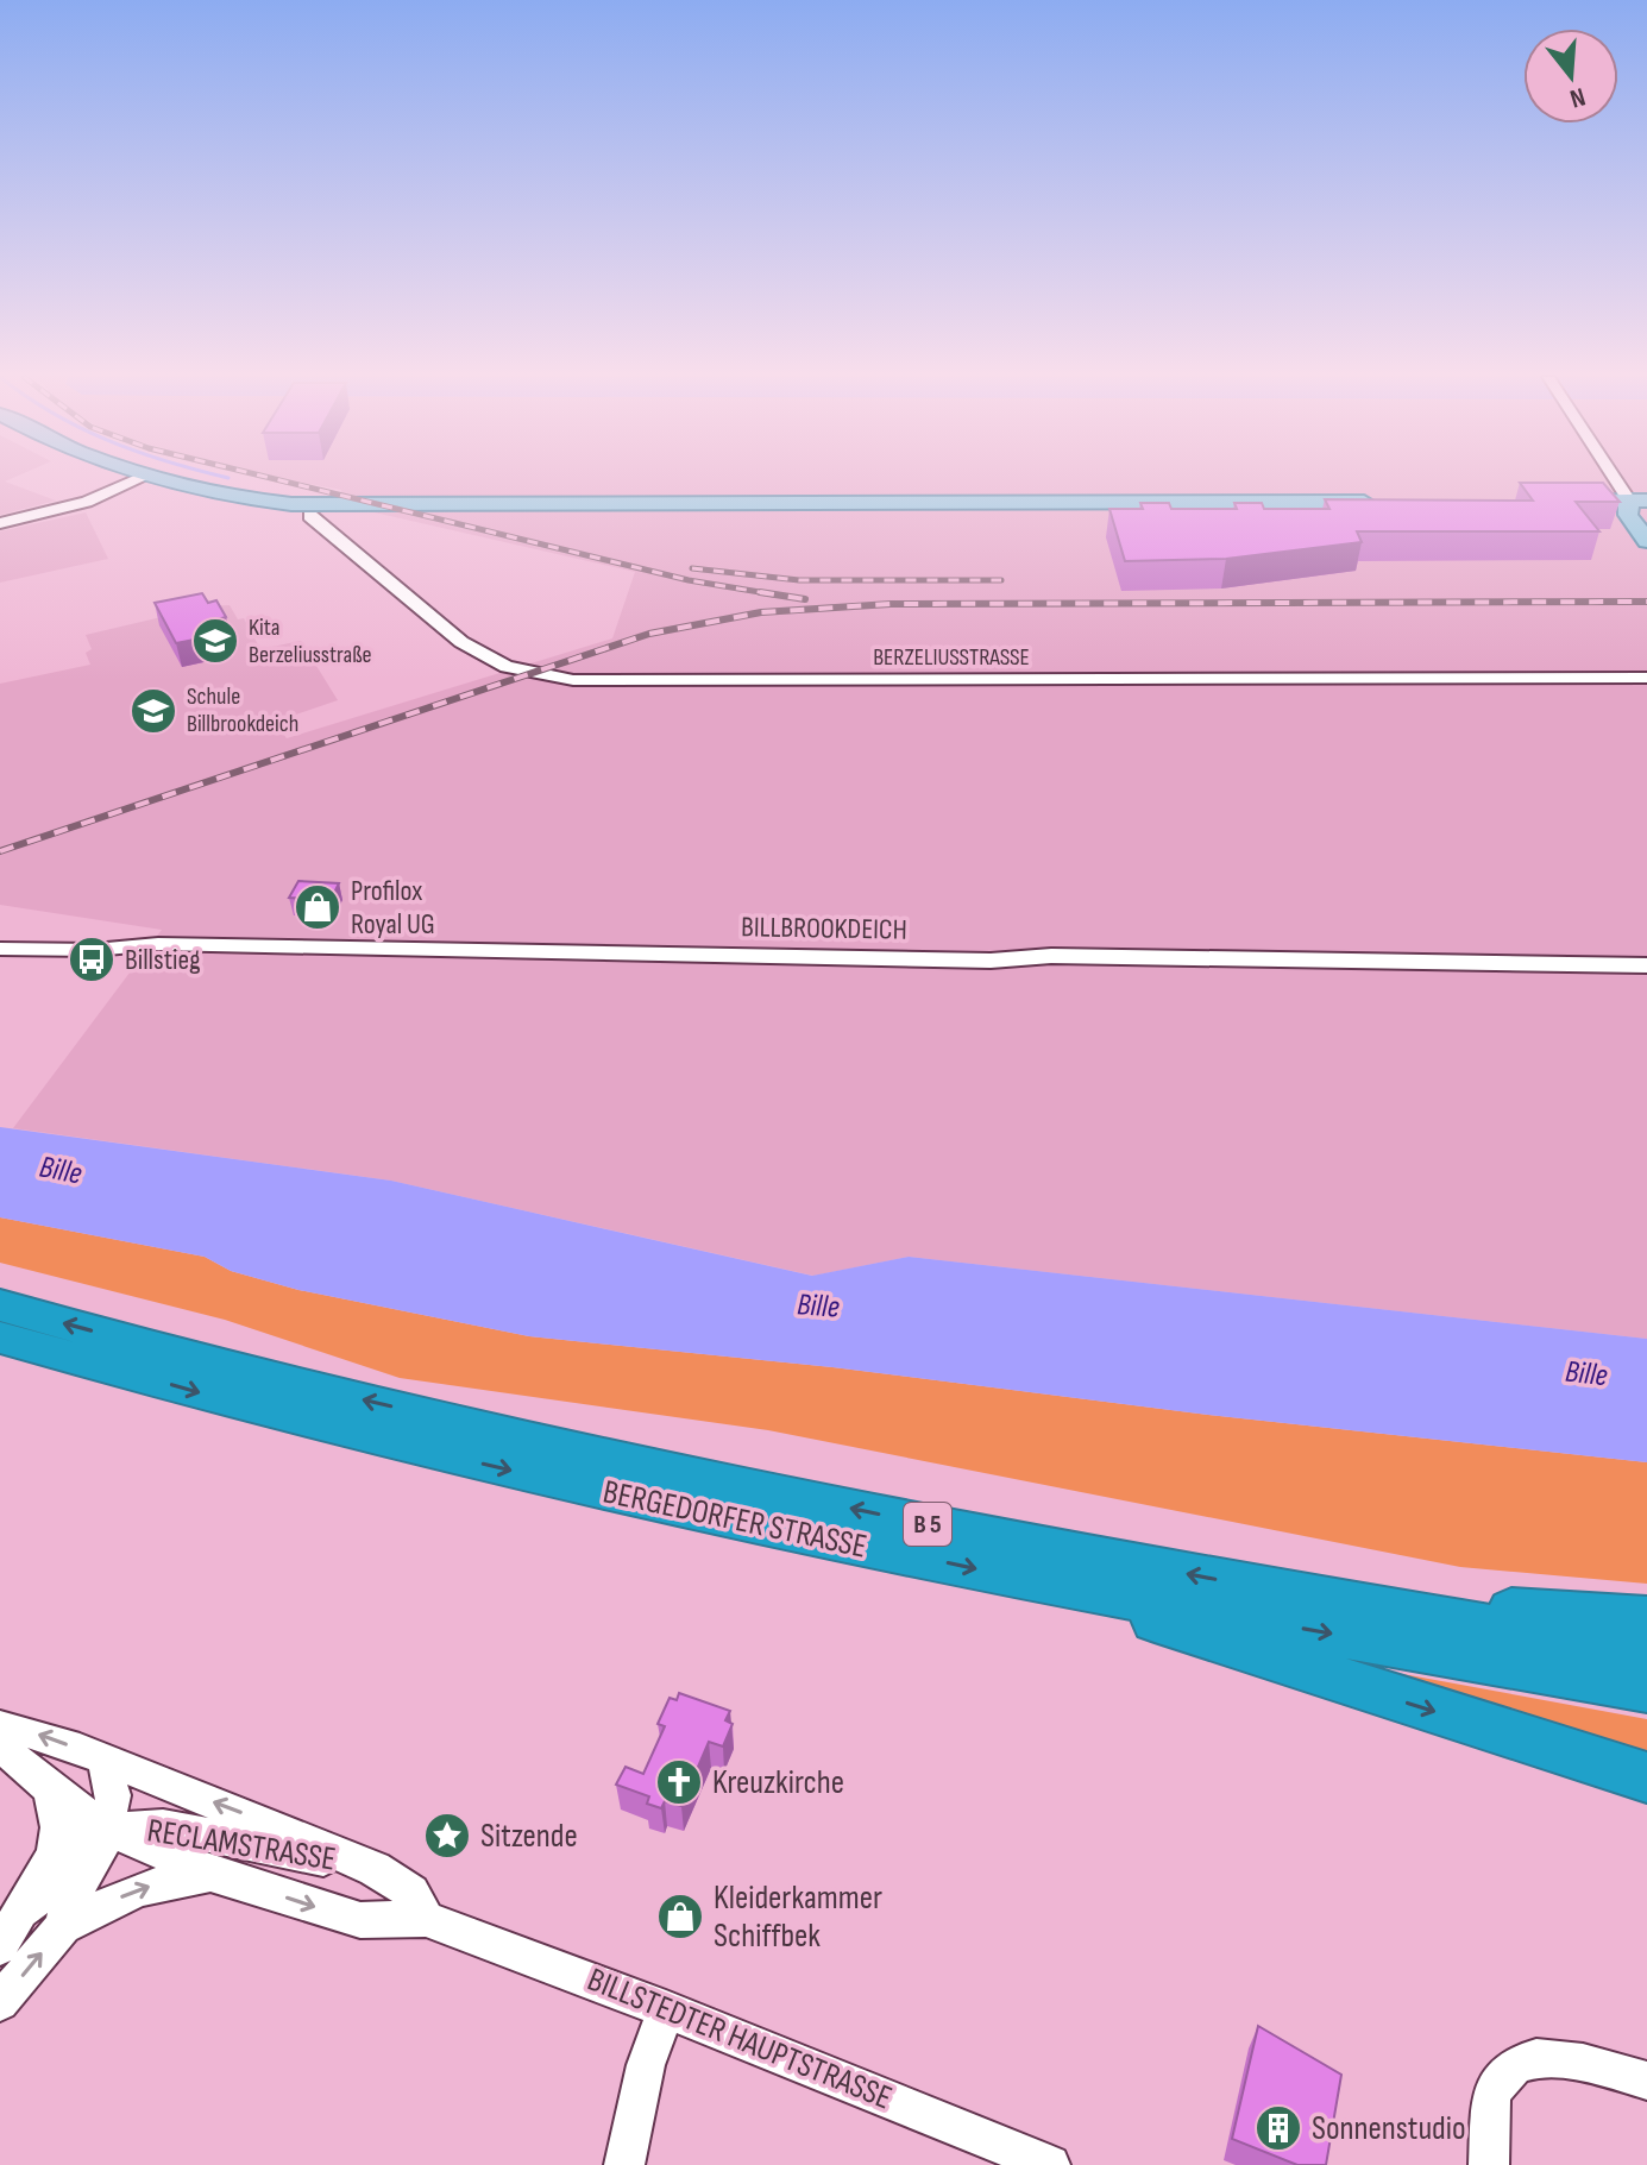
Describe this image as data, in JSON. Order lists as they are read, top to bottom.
{
  "streets": {
    "highway": ["BERGEDORFER STRASSE", "B 5"],
    "street": [
      "BERZELIUSSTRASSE",
      "BILLBROOKDEICH",
      "RECLAMSTRASSE",
      "BILLSTEDTER HAUPTSTRASSE"
    ]
  },
  "crossings": [
    ["RECLAMSTRASSE", "BILLSTEDTER HAUPTSTRASSE"]
  ],
  "water": ["Bille"],
  "places": {
    "school or university": ["Kita Berzeliusstraße", "Schule Billbrookdeich"],
    "shop": ["Profilox Royal UG", "Kleiderkammer Schiffbek"],
    "bus stop": ["Billstieg"],
    "church": ["Kreuzkirche"],
    "place": ["Sitzende"],
    "building": ["Sonnenstudio"]
  },
  "north": "bottom"
}
